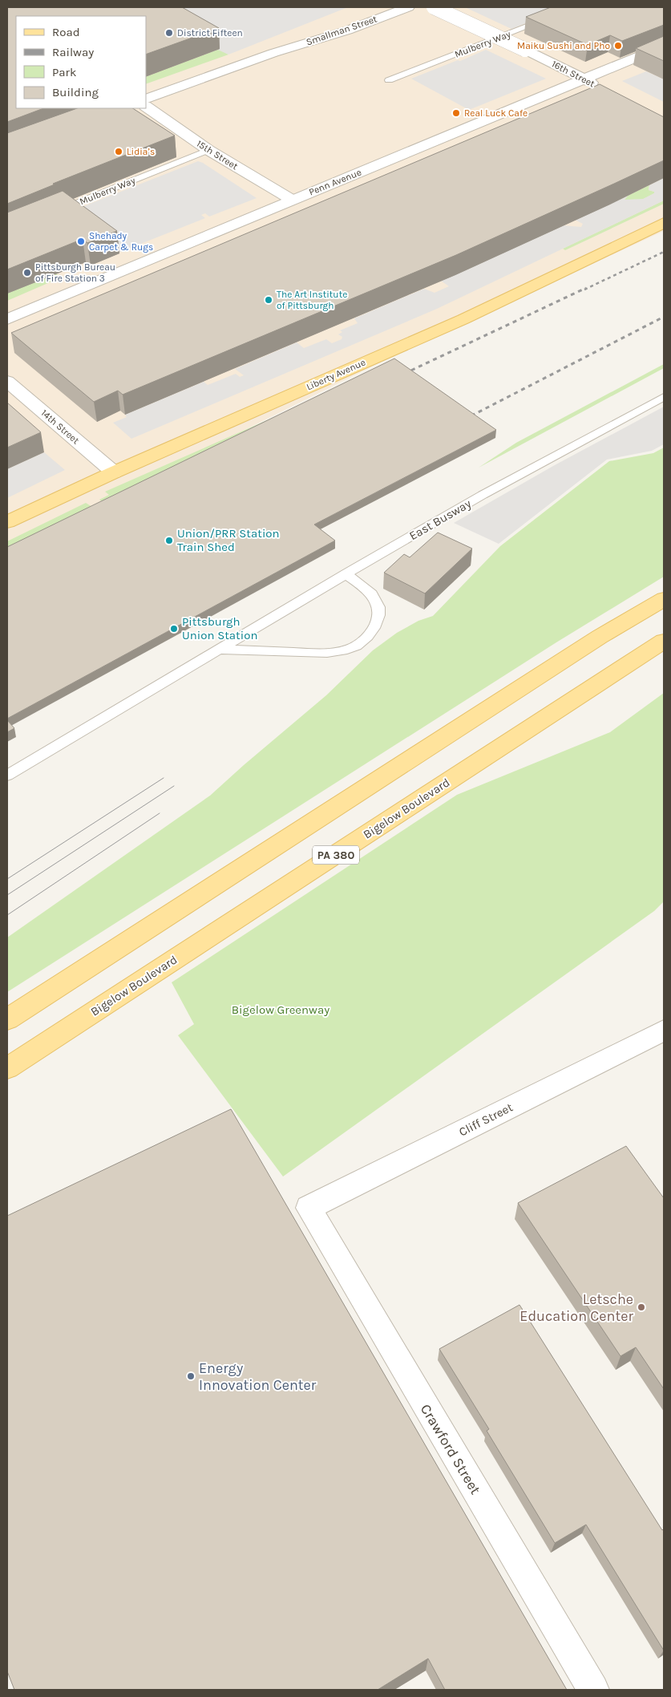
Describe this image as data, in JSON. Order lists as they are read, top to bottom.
{
  "streets": {
    "main road": ["Liberty Avenue", "Bigelow Boulevard", "PA 380"],
    "street": [
      "Smallman Street",
      "16th Street",
      "15th Street",
      "Penn Avenue",
      "14th Street",
      "Cliff Street",
      "Crawford Street"
    ],
    "lane": ["Mulberry Way", "East Busway"]
  },
  "crossings": [
    ["Mulberry Way", "15th Street"],
    ["16th Street", "Penn Avenue"],
    ["15th Street", "Penn Avenue"],
    ["Liberty Avenue", "14th Street"],
    ["Cliff Street", "Crawford Street"]
  ],
  "parks": ["Bigelow Greenway"],
  "places": [
    "District Fifteen",
    "Maiku Sushi and Pho",
    "Real Luck Cafe",
    "Lidia’s",
    "Shehady Carpet & Rugs",
    "Pittsburgh Bureau of Fire Station 3",
    "The Art Institute of Pittsburgh",
    "Union/PRR Station Train Shed",
    "Pittsburgh Union Station",
    "Letsche Education Center",
    "Energy Innovation Center"
  ],
  "legend": [
    "Road",
    "Railway",
    "Park",
    "Building"
  ]
}
